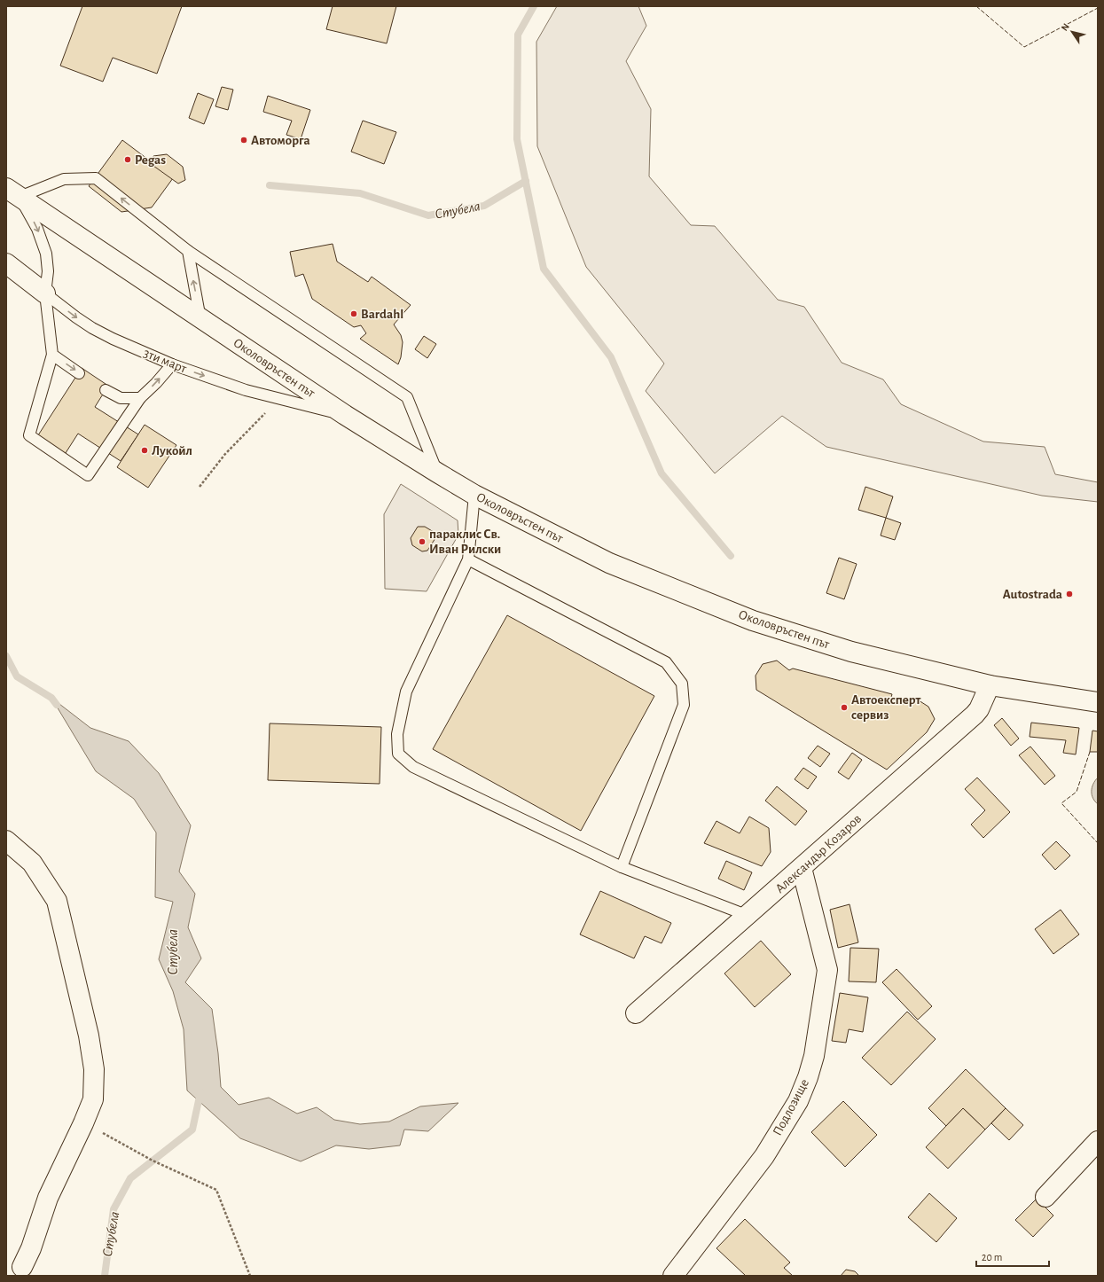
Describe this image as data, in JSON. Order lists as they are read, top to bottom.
{
  "streets": {
    "main road": [
      "3ти март",
      "Околовръстен път",
      "Александър Козаров",
      "Подлозище"
    ]
  },
  "crossings": [
    ["3ти март", "Околовръстен път"],
    ["Околовръстен път", "Александър Козаров"],
    ["Александър Козаров", "Подлозище"]
  ],
  "one_way": ["3ти март"],
  "water": ["Стубела"],
  "places": [
    "Автоморга",
    "Pegas",
    "Bardahl",
    "Лукойл",
    "параклис Св. Иван Рилски",
    "Autostrada",
    "Автоексперт сервиз"
  ],
  "scale_bar": "20 m",
  "north": "top left"
}
